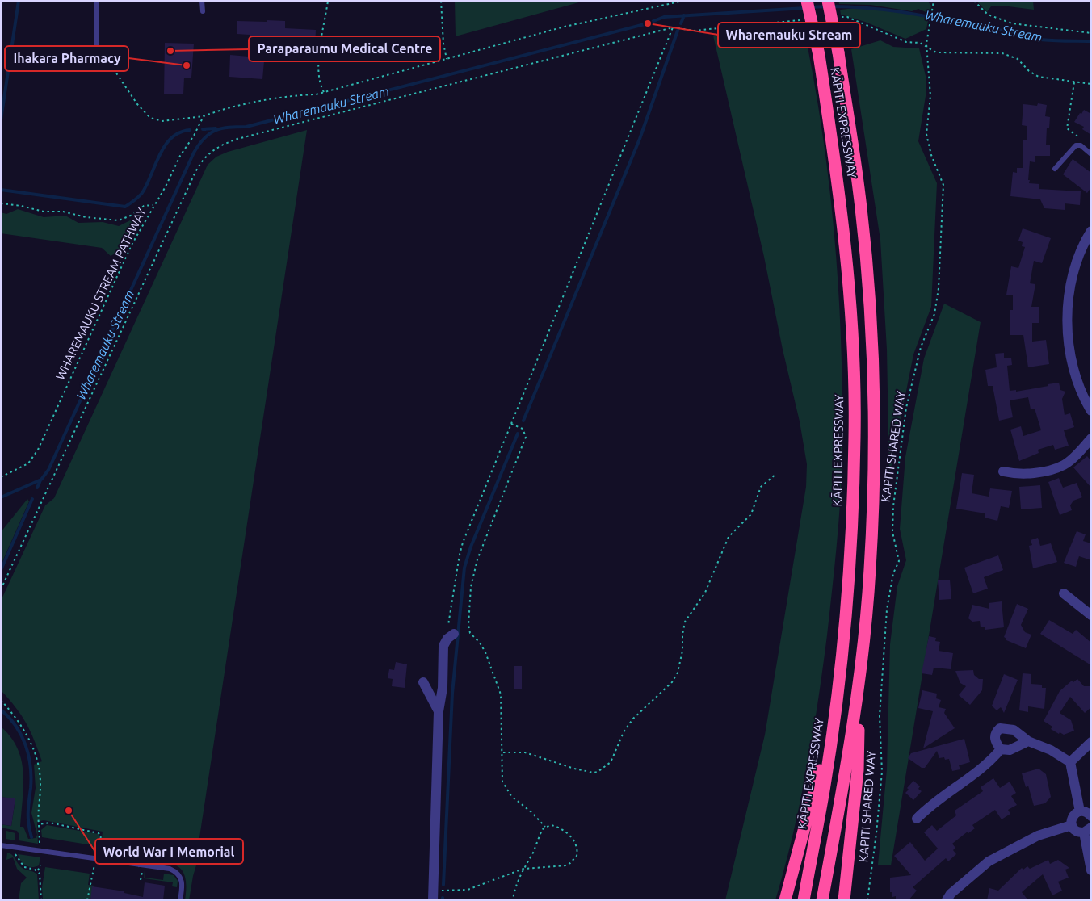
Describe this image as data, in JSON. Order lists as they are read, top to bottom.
{
  "streets": {
    "highway": ["KĀPITI EXPRESSWAY"],
    "path": ["WHAREMAUKU STREAM PATHWAY", "KAPITI SHARED WAY"]
  },
  "water": ["Wharemauku Stream"],
  "places": [
    "Wharemauku Stream",
    "Paraparaumu Medical Centre",
    "Ihakara Pharmacy",
    "World War I Memorial"
  ]
}
